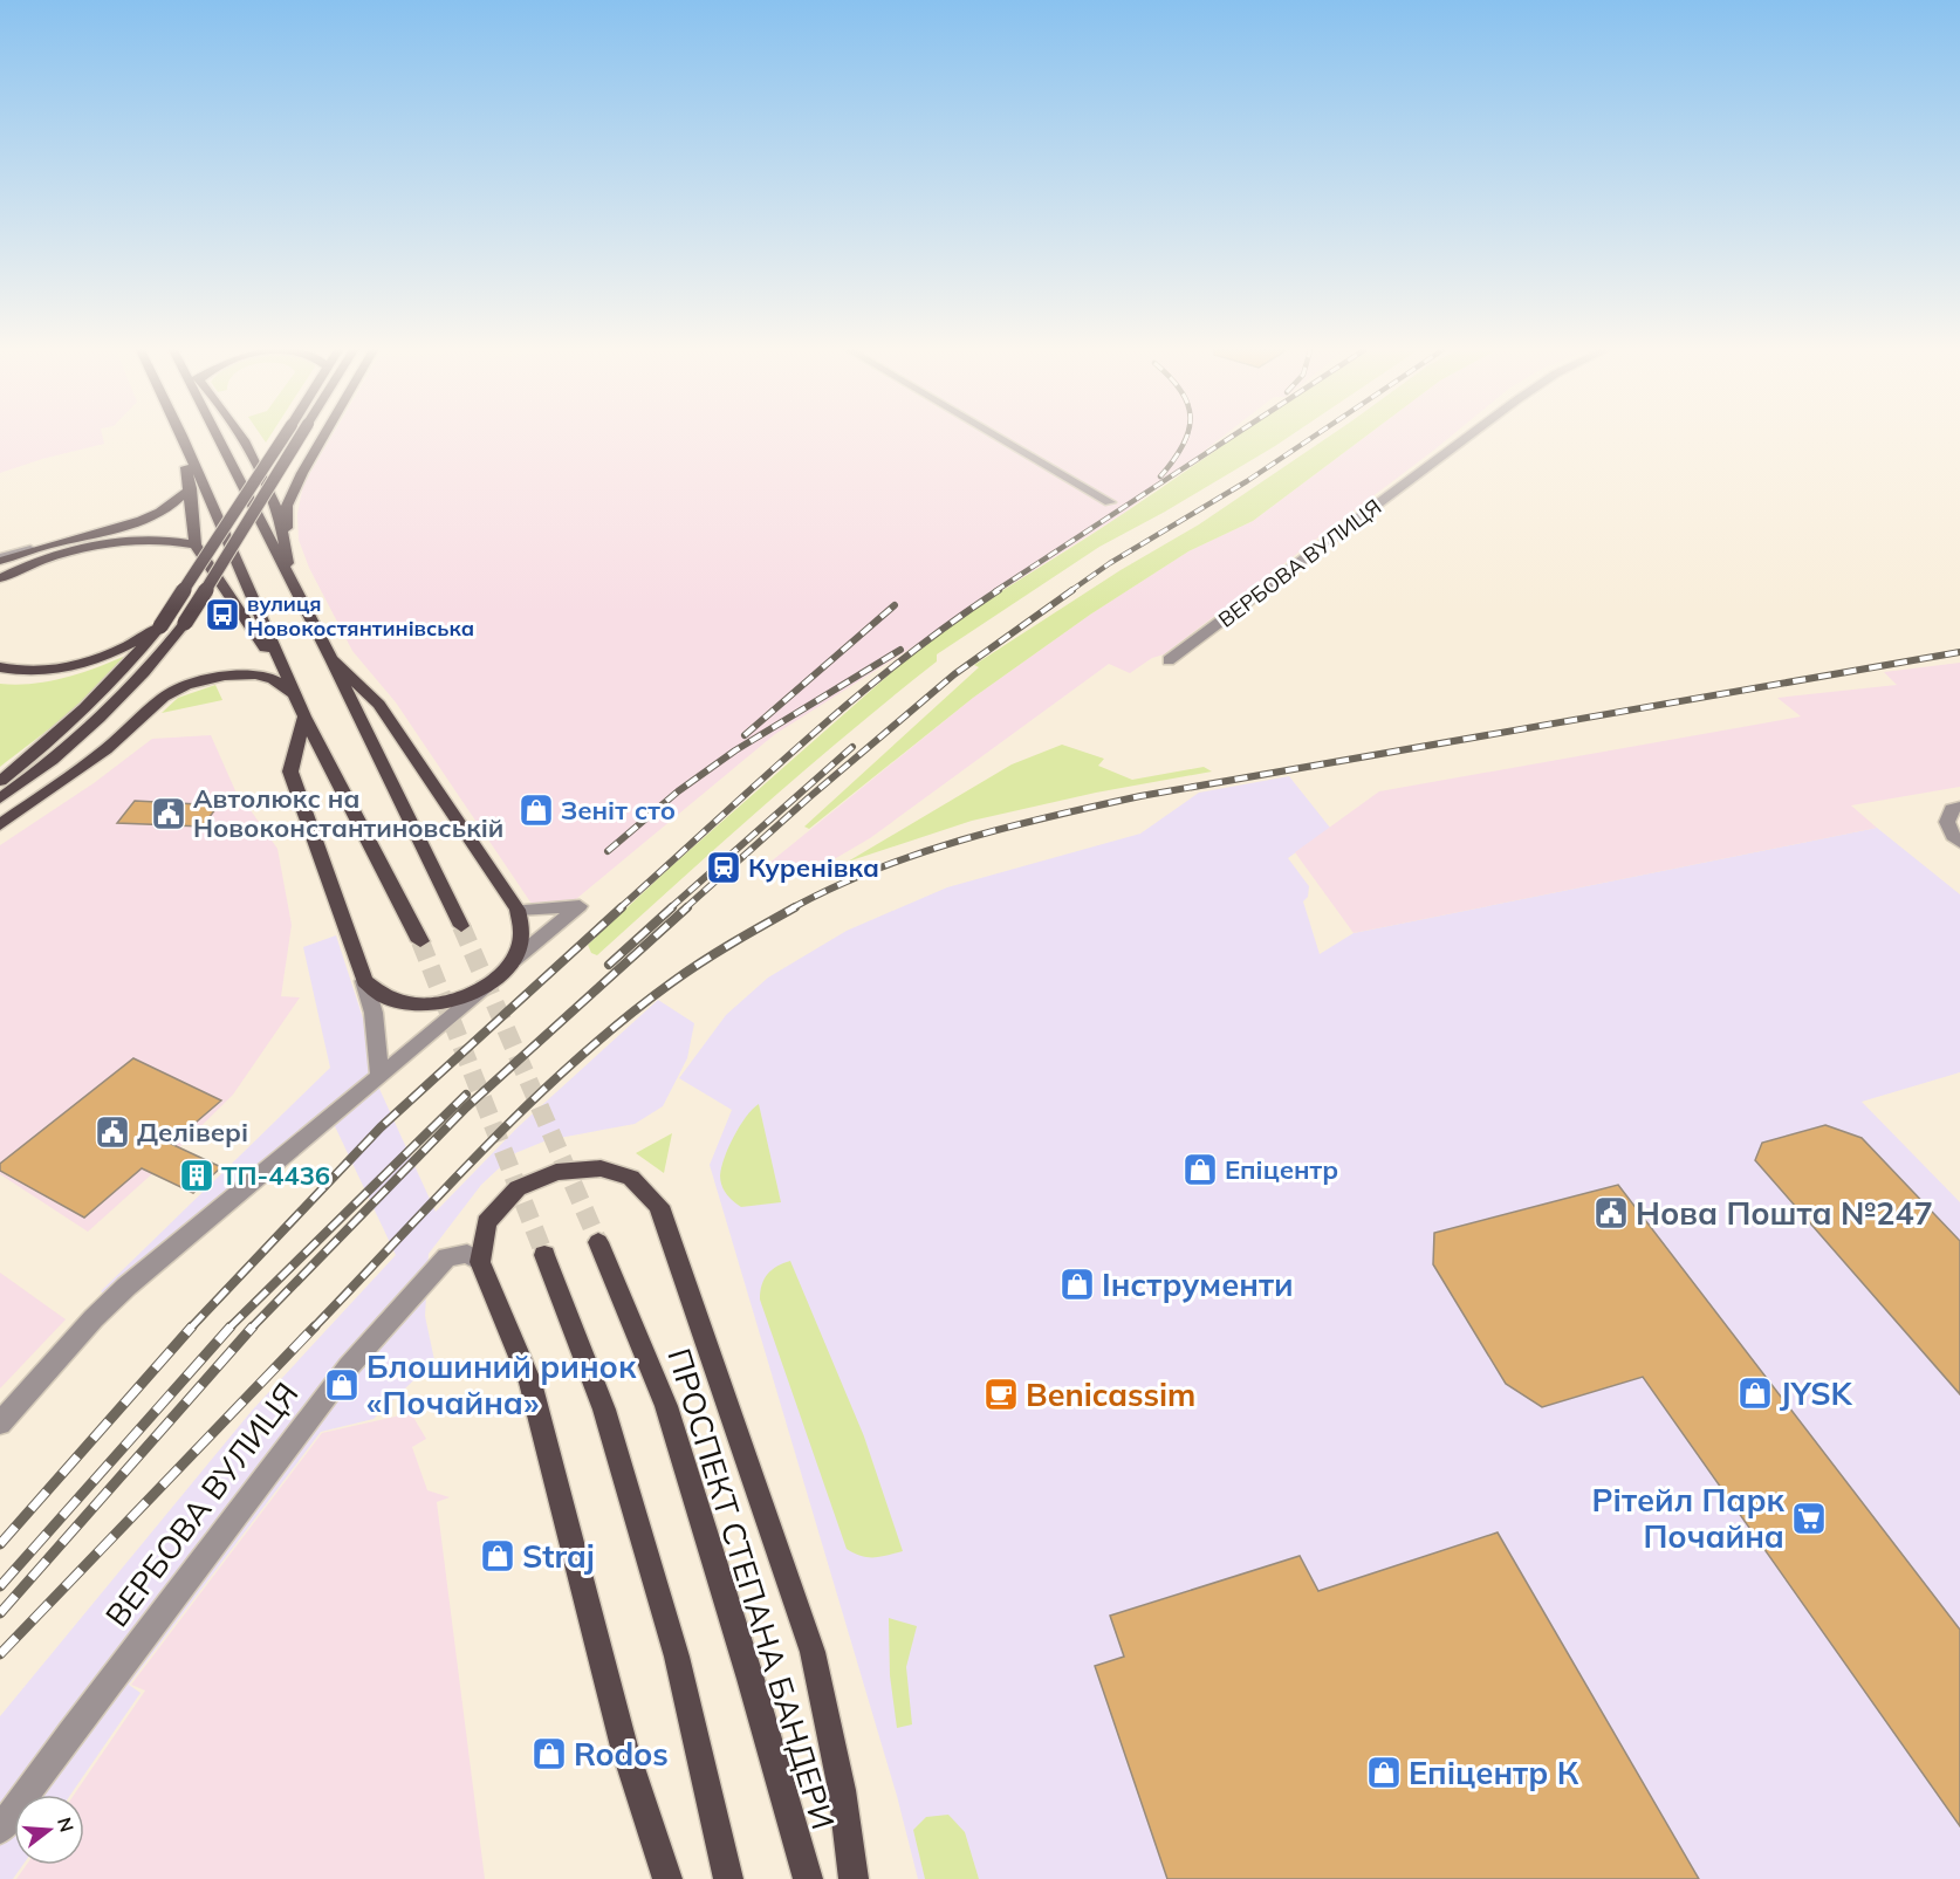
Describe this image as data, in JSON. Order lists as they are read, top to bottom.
{
  "streets": {
    "main road": ["ПРОСПЕКТ СТЕПАНА БАНДЕРИ"],
    "street": ["ВЕРБОВА ВУЛИЦЯ"]
  },
  "places": {
    "bus stop": ["вулиця Новокостянтинівська"],
    "shop": [
      "Зеніт сто",
      "Епіцентр",
      "Інструменти",
      "Блошиний ринок «Почайна»",
      "JYSK",
      "Straj",
      "Rodos",
      "Епіцентр К"
    ],
    "public building": ["Автолюкс на Новоконстантиновській", "Делівері", "Нова Пошта №247"],
    "station": ["Куренівка"],
    "building": ["ТП-4436"],
    "cafe": ["Benicassim"],
    "supermarket": ["Рітейл Парк Почайна"]
  },
  "north": "right"
}
